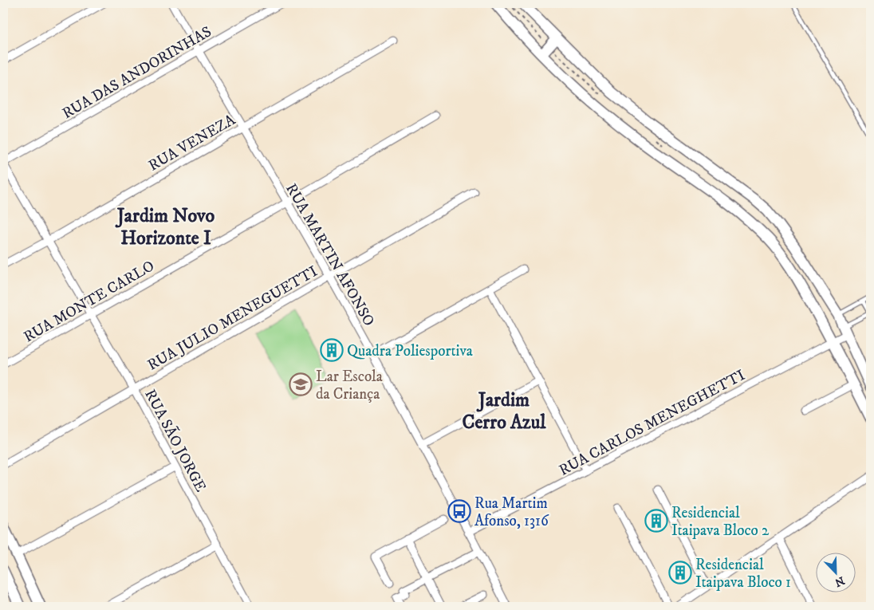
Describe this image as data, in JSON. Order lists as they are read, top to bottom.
{
  "streets": {
    "street": [
      "RUA DAS ANDORINHAS",
      "RUA VENEZA",
      "RUA MARTIN AFONSO",
      "RUA MONTE CARLO",
      "RUA JULIO MENEGUETTI",
      "RUA CARLOS MENEGHETTI",
      "RUA SÃO JORGE"
    ]
  },
  "crossings": [
    ["RUA DAS ANDORINHAS", "RUA MARTIN AFONSO"],
    ["RUA DAS ANDORINHAS", "RUA SÃO JORGE"],
    ["RUA VENEZA", "RUA MARTIN AFONSO"],
    ["RUA VENEZA", "RUA SÃO JORGE"],
    ["RUA MARTIN AFONSO", "RUA MONTE CARLO"],
    ["RUA MARTIN AFONSO", "RUA JULIO MENEGUETTI"],
    ["RUA MARTIN AFONSO", "RUA CARLOS MENEGHETTI"],
    ["RUA MONTE CARLO", "RUA SÃO JORGE"],
    ["RUA JULIO MENEGUETTI", "RUA SÃO JORGE"]
  ],
  "districts": ["Jardim Novo Horizonte I", "Jardim Cerro Azul"],
  "places": {
    "building": ["Quadra Poliesportiva", "Residencial Itaipava Bloco 2", "Residencial Itaipava Bloco 1"],
    "school or university": ["Lar Escola da Criança"],
    "bus stop": ["Rua Martim Afonso, 1316"]
  },
  "north": "bottom right"
}
